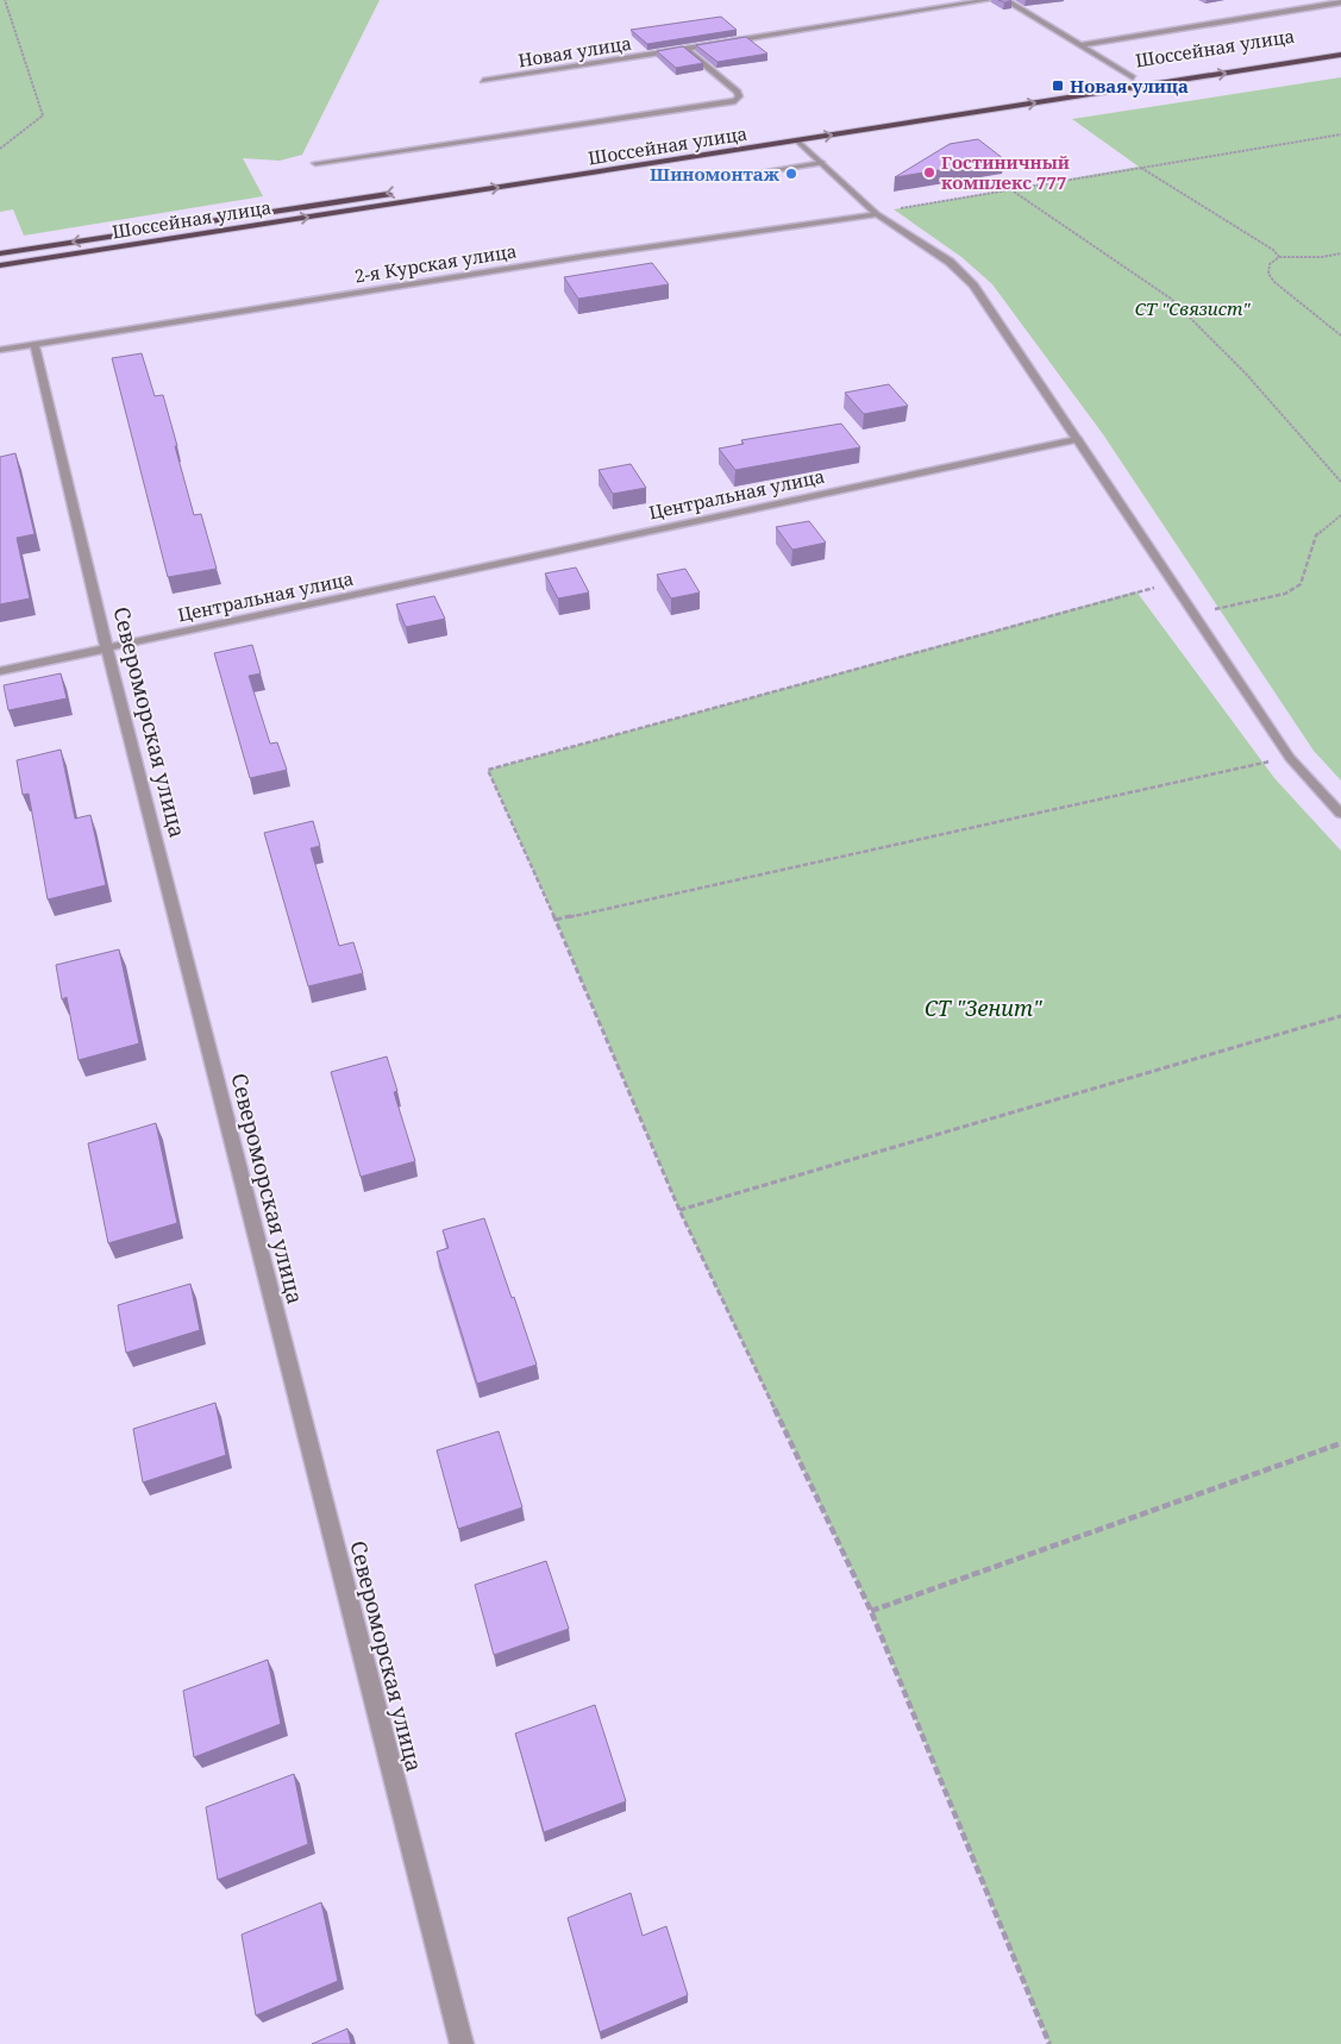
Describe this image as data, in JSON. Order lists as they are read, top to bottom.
{
  "streets": {
    "highway": ["Шоссейная улица"],
    "street": [
      "Новая улица",
      "2-я Курская улица",
      "Центральная улица",
      "Североморская улица"
    ]
  },
  "crossings": [
    ["Шоссейная улица", "Новая улица"],
    ["2-я Курская улица", "Североморская улица"],
    ["Центральная улица", "Североморская улица"]
  ],
  "parks": ["СТ \"Связист\"", "СТ \"Зенит\""],
  "places": {
    "transit": ["Новая улица"],
    "other": ["Гостиничный комплекс 777", "Шиномонтаж"]
  }
}
